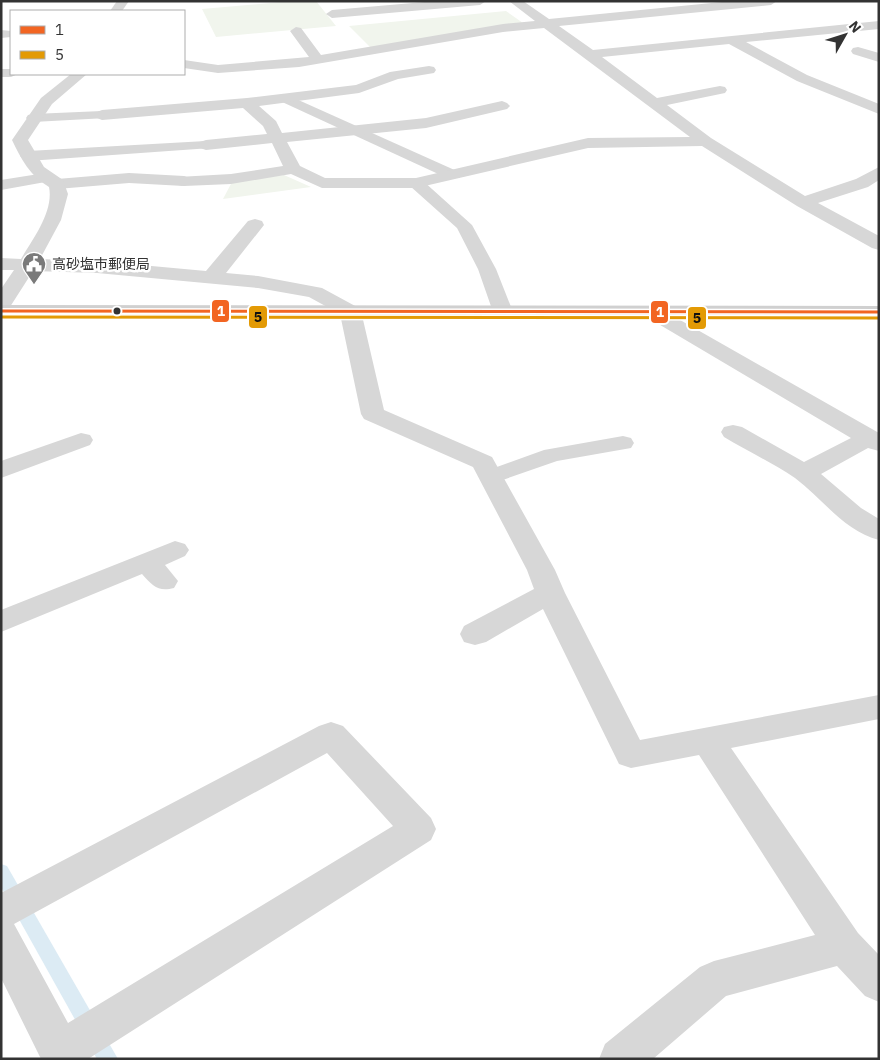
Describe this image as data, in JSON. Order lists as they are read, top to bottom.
{
  "places": {
    "public building": ["高砂塩市郵便局"]
  },
  "lines": ["transit line 1", "transit line 5"],
  "legend": ["1", "5"],
  "north": "top right"
}
